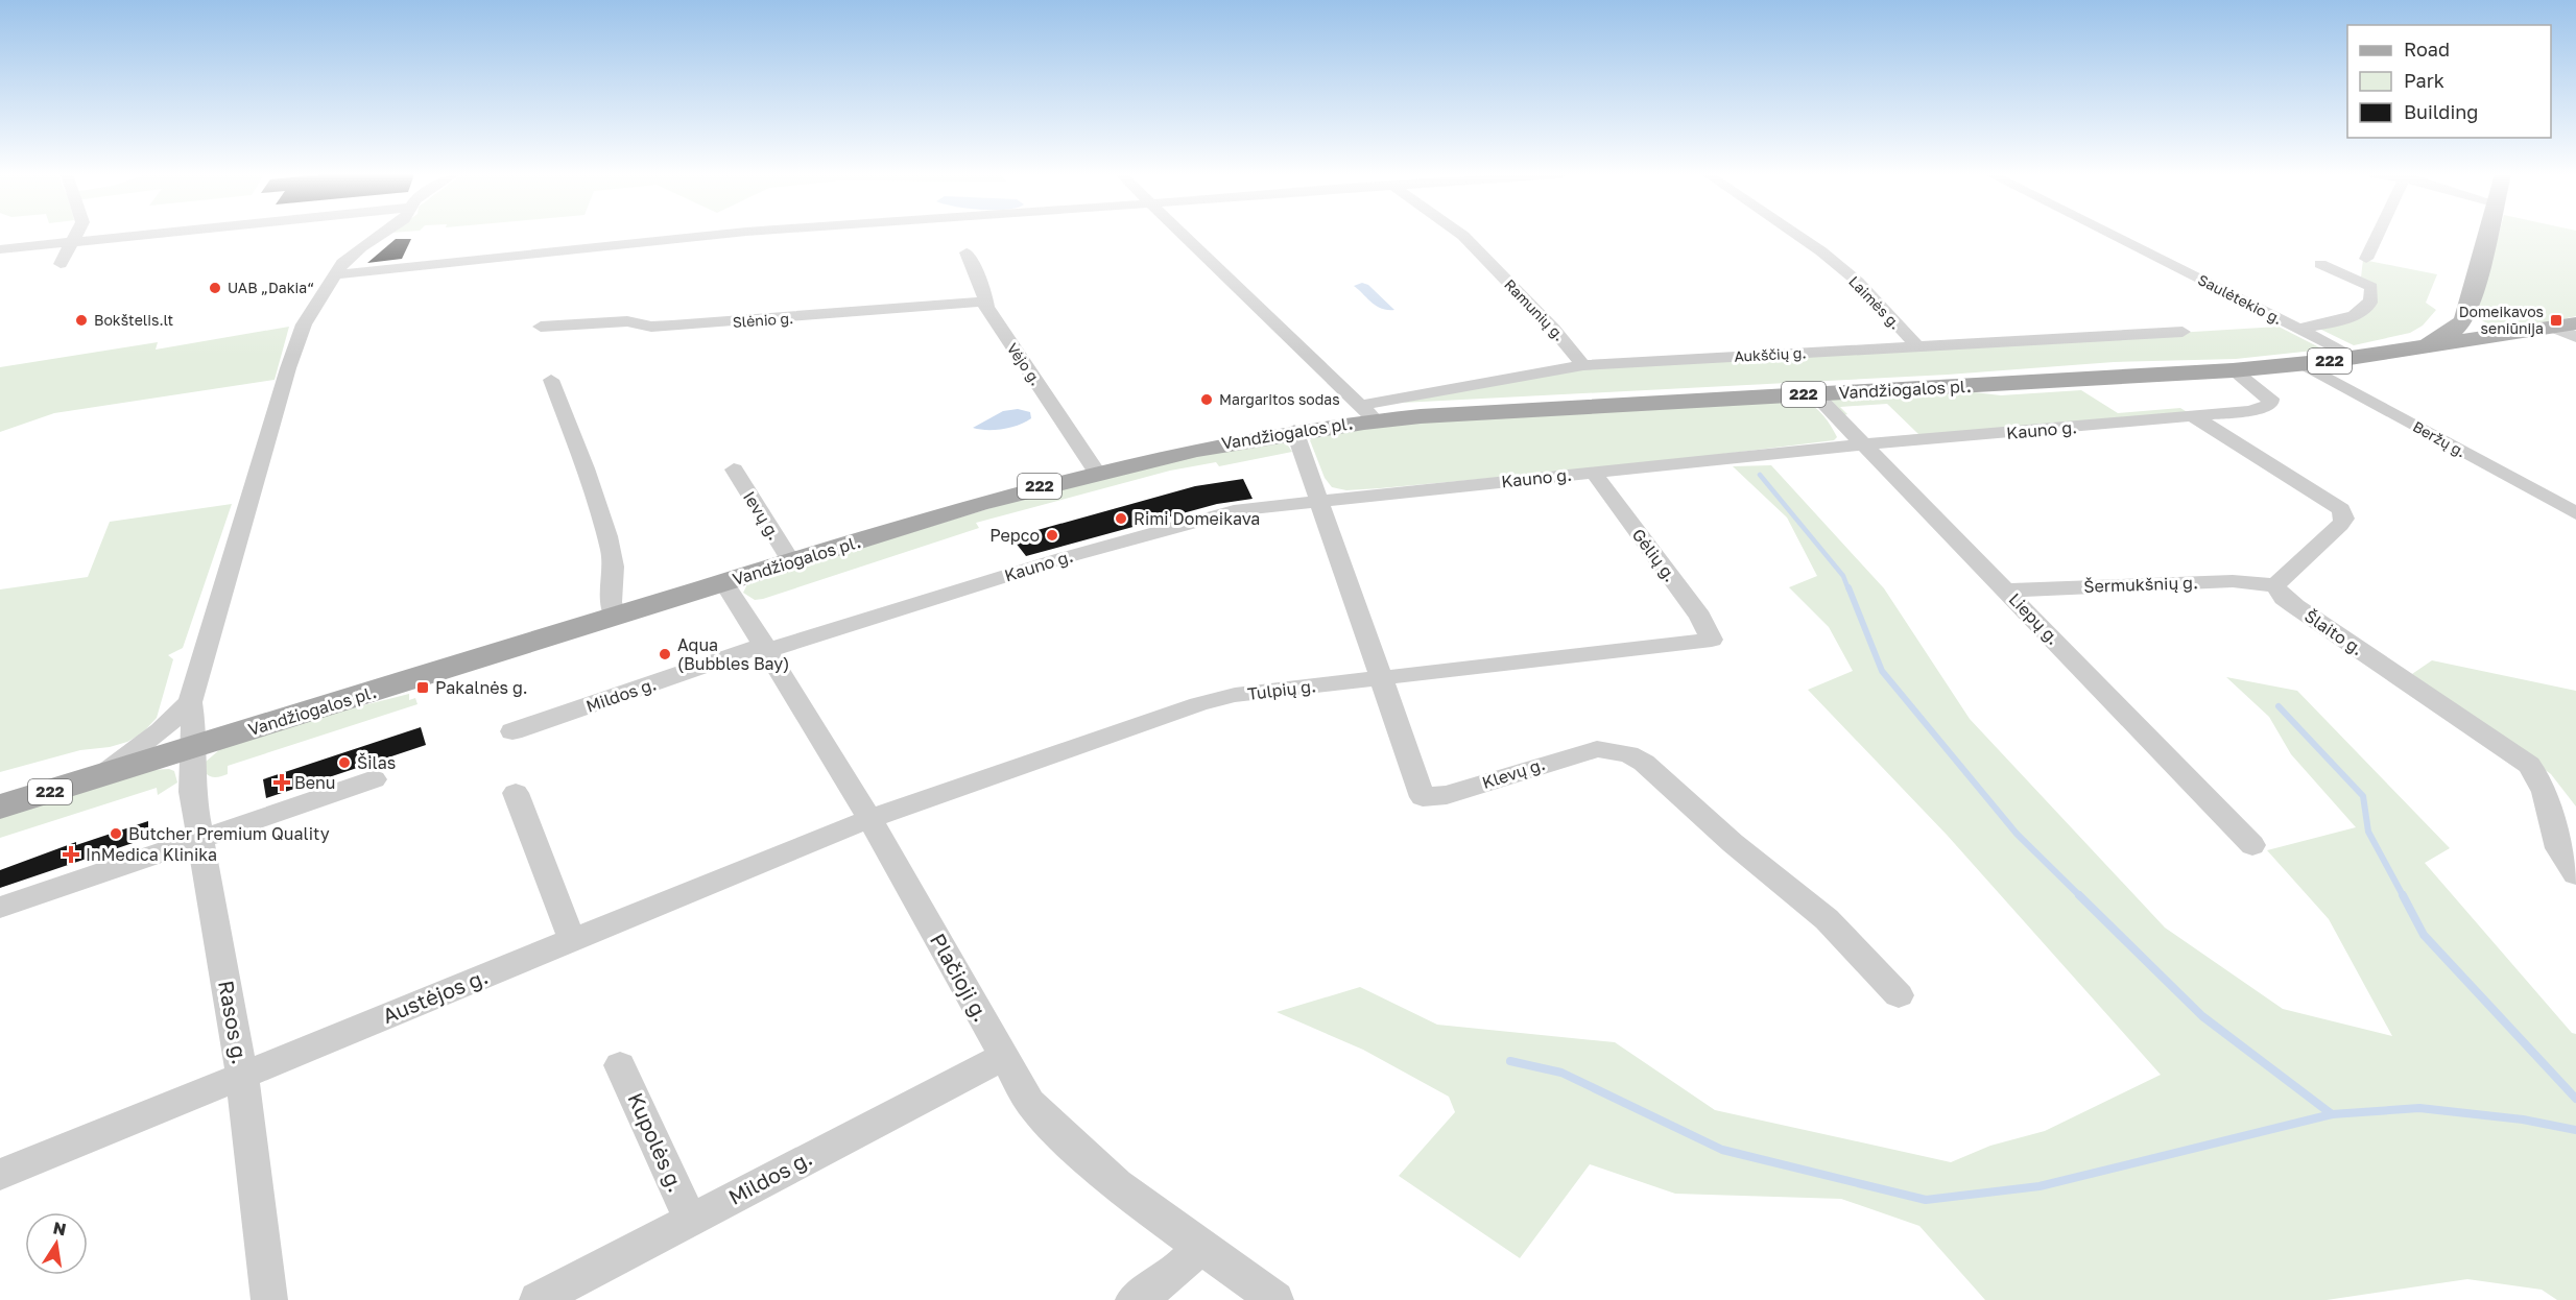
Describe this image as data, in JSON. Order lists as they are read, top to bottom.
{
  "streets": {
    "main road": ["222", "Vandžiogalos pl."],
    "street": [
      "Saulėtekio g.",
      "Laimės g.",
      "Ramunių g.",
      "Slėnio g.",
      "Aukščių g.",
      "Vėjo g.",
      "Kauno g.",
      "Beržų g.",
      "Ievų g.",
      "Gėlių g.",
      "Šermukšnių g.",
      "Liepų g.",
      "Šlaito g.",
      "Tulpių g.",
      "Mildos g.",
      "Klevų g.",
      "Plačioji g.",
      "Austėjos g.",
      "Rasos g.",
      "Kupolės g."
    ]
  },
  "crossings": [
    ["Saulėtekio g.", "Vandžiogalos pl."],
    ["Laimės g.", "Aukščių g."],
    ["Ramunių g.", "Aukščių g."],
    ["Slėnio g.", "Vėjo g."],
    ["Aukščių g.", "Vandžiogalos pl."],
    ["Vėjo g.", "Vandžiogalos pl."],
    ["Vandžiogalos pl.", "Kauno g."],
    ["Vandžiogalos pl.", "Beržų g."],
    ["Vandžiogalos pl.", "Ievų g."],
    ["Vandžiogalos pl.", "Liepų g."],
    ["Vandžiogalos pl.", "Klevų g."],
    ["Vandžiogalos pl.", "Plačioji g."],
    ["Vandžiogalos pl.", "Rasos g."],
    ["Kauno g.", "Gėlių g."],
    ["Kauno g.", "Liepų g."],
    ["Kauno g.", "Mildos g."],
    ["Kauno g.", "Klevų g."],
    ["Kauno g.", "Plačioji g."],
    ["Gėlių g.", "Tulpių g."],
    ["Šermukšnių g.", "Liepų g."],
    ["Šermukšnių g.", "Šlaito g."],
    ["Tulpių g.", "Klevų g."],
    ["Tulpių g.", "Plačioji g."],
    ["Tulpių g.", "Austėjos g."],
    ["Mildos g.", "Plačioji g."],
    ["Mildos g.", "Kupolės g."],
    ["Plačioji g.", "Austėjos g."],
    ["Austėjos g.", "Rasos g."]
  ],
  "places": {
    "other": [
      "UAB „Dakia“",
      "Bokštelis.lt",
      "Margaritos sodas",
      "Rimi Domeikava",
      "Pepco",
      "Aqua (Bubbles Bay)",
      "Šilas",
      "Butcher Premium Quality"
    ],
    "transit": ["Domeikavos seniūnija", "Pakalnės g."],
    "health": ["Benu", "InMedica Klinika"]
  },
  "legend": ["Road", "Park", "Building"],
  "north": "top"
}
